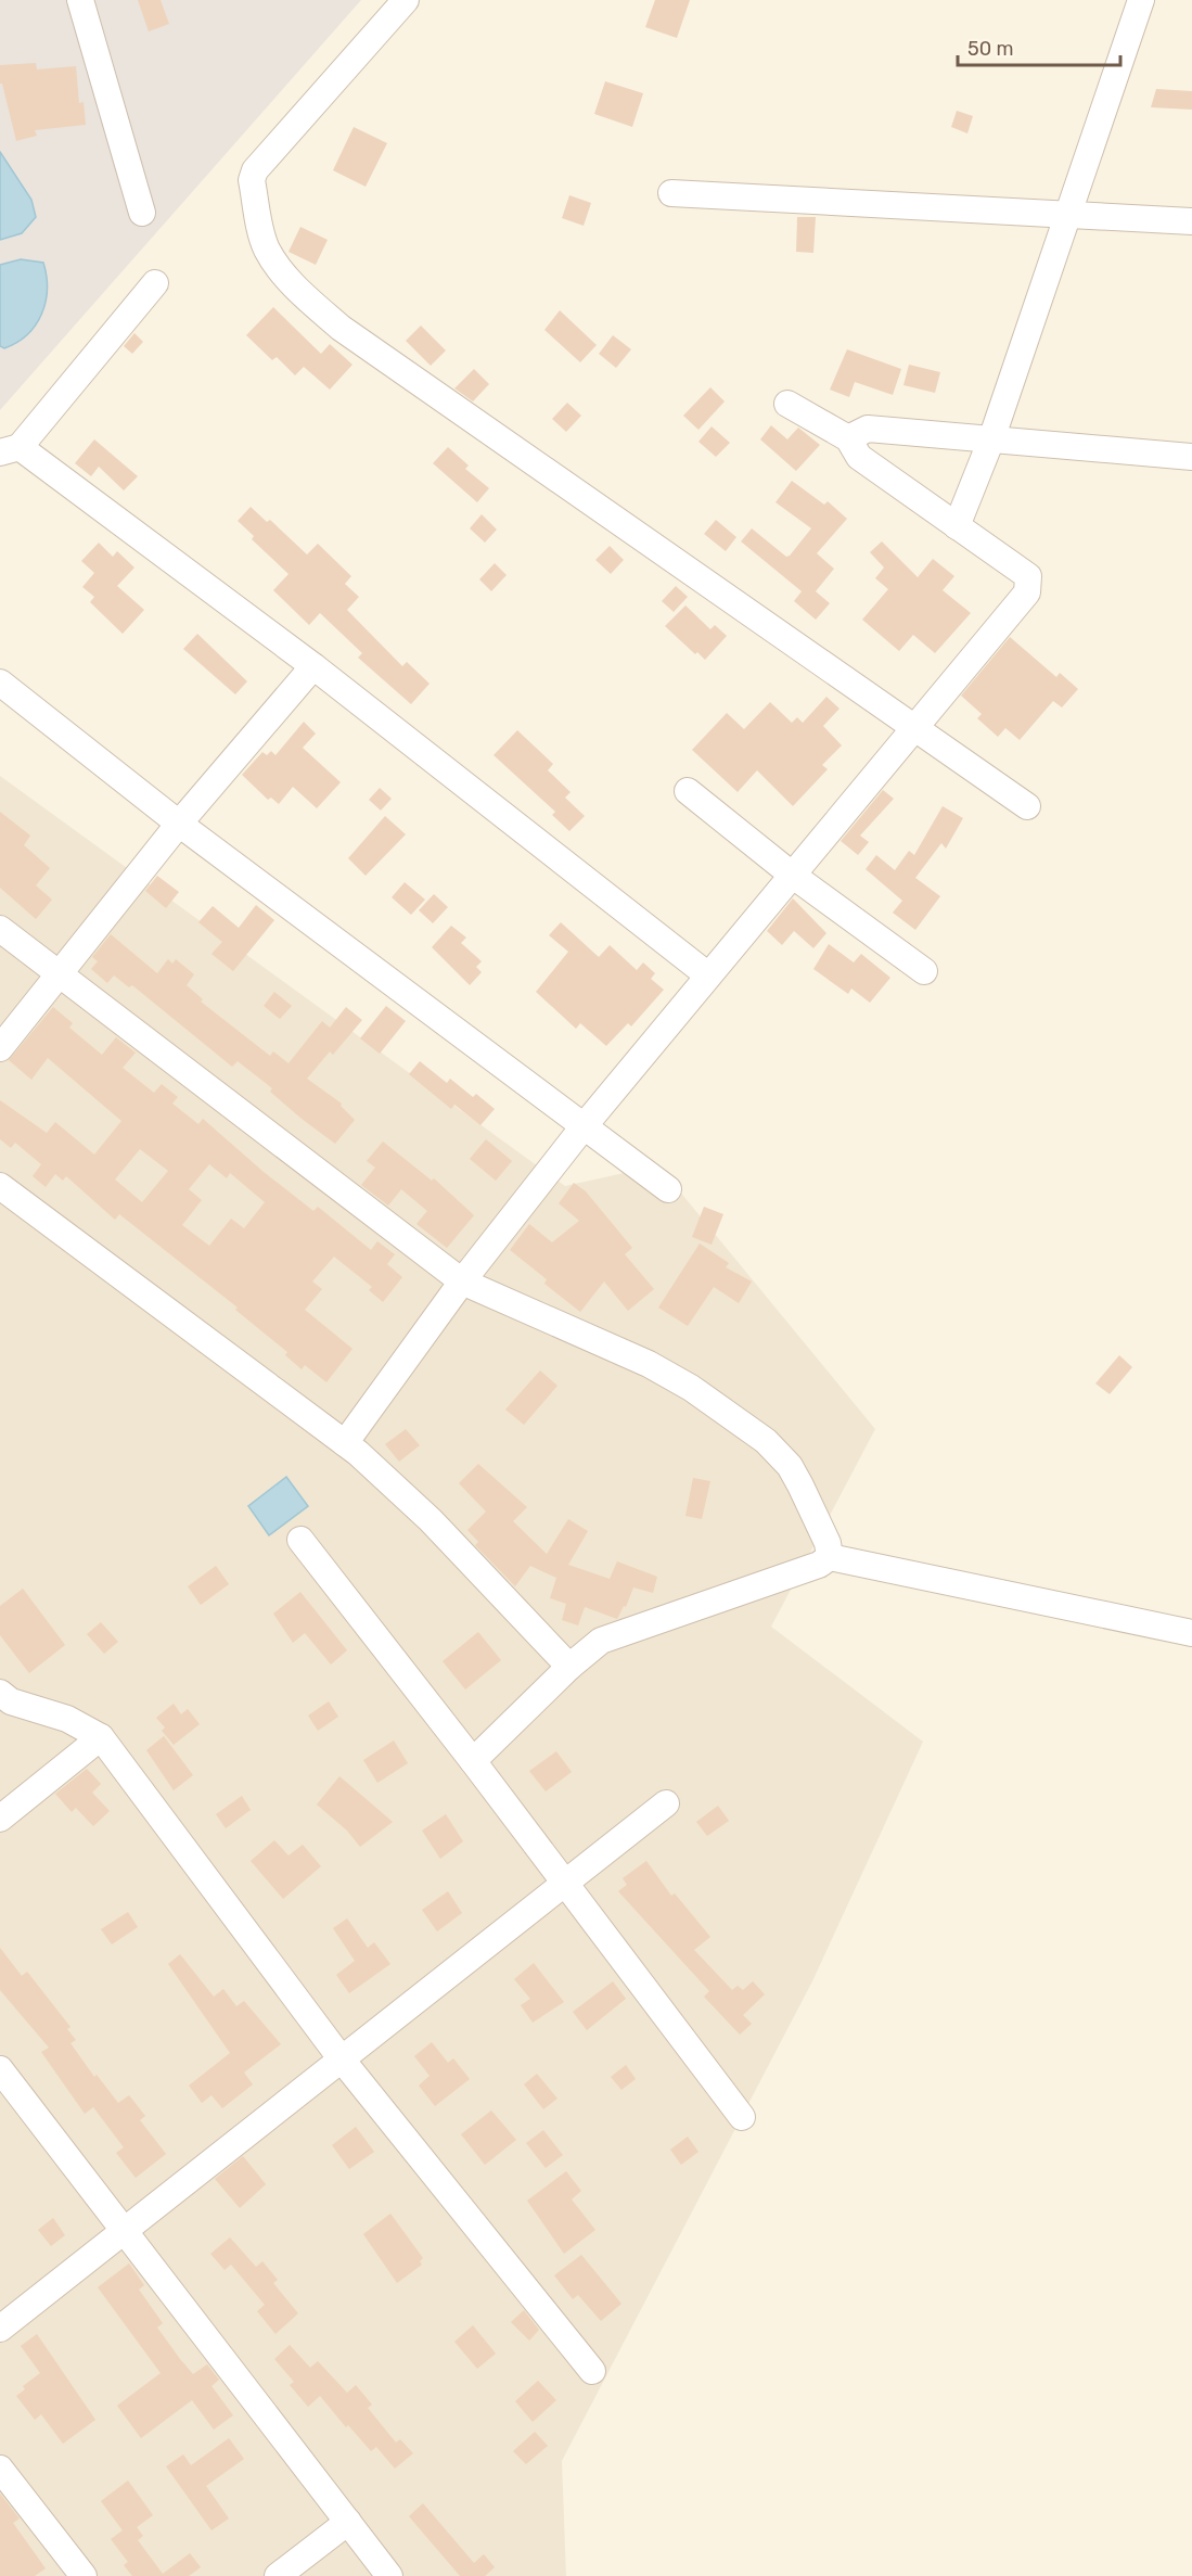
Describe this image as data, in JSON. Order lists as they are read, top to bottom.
{
  "scale_bar": "50 m"
}
